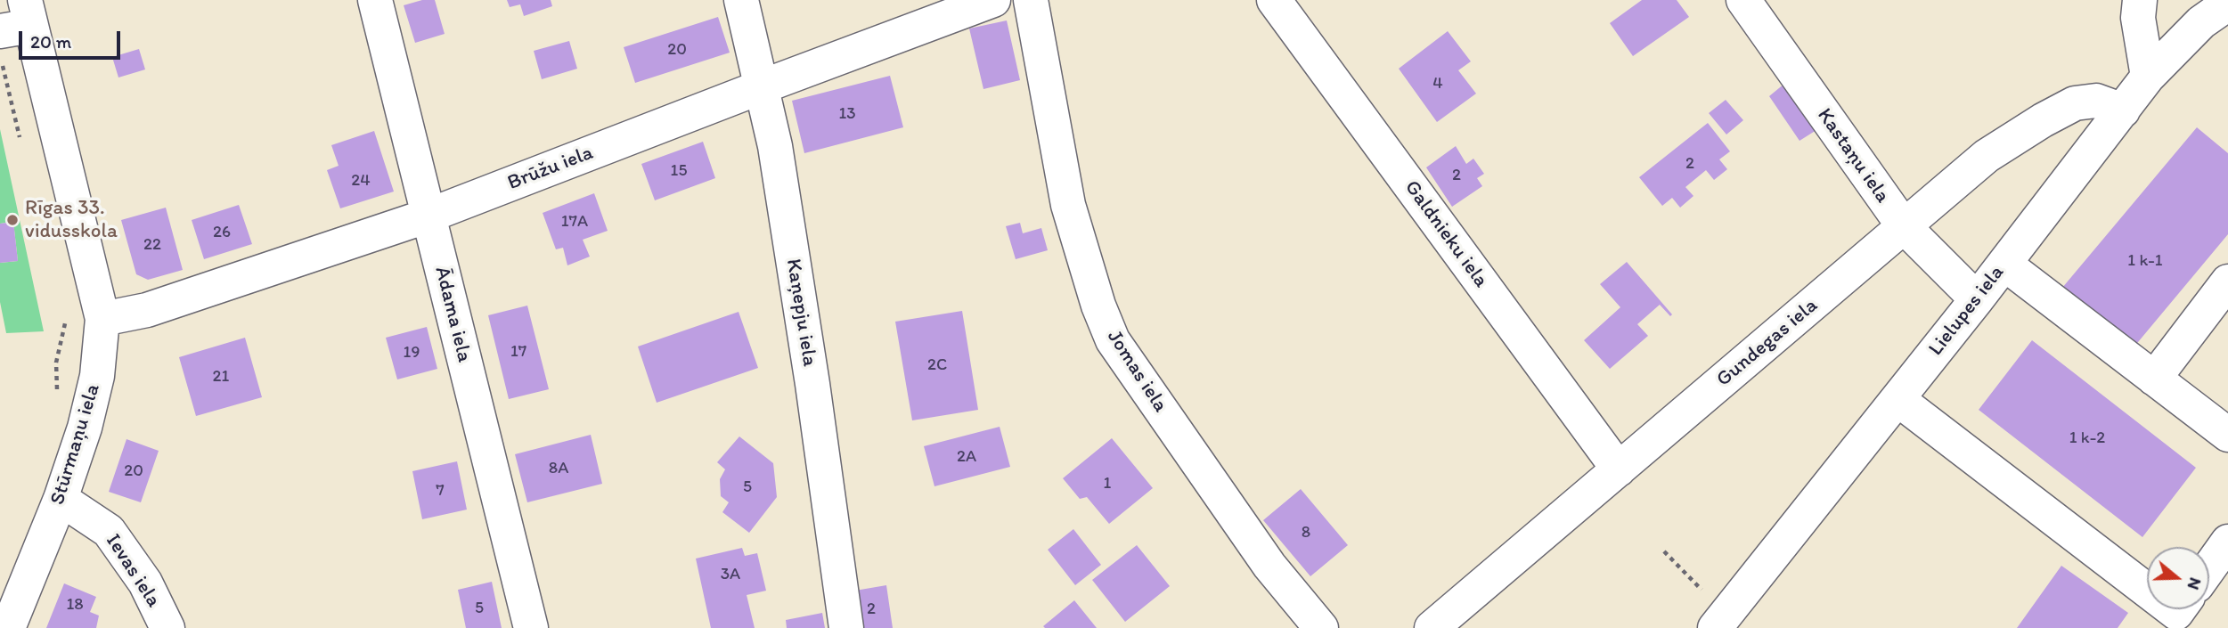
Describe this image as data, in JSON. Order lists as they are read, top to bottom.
{
  "streets": {
    "street": [
      "Kastaņu iela",
      "Brūžu iela",
      "Galdnieku iela",
      "Lielupes iela",
      "Kaņepju iela",
      "Ādama iela",
      "Gundegas iela",
      "Jomas iela",
      "Stūrmaņu iela",
      "Ievas iela"
    ]
  },
  "crossings": [
    ["Kastaņu iela", "Lielupes iela"],
    ["Kastaņu iela", "Gundegas iela"],
    ["Brūžu iela", "Kaņepju iela"],
    ["Brūžu iela", "Ādama iela"],
    ["Brūžu iela", "Stūrmaņu iela"],
    ["Galdnieku iela", "Gundegas iela"],
    ["Lielupes iela", "Gundegas iela"],
    ["Stūrmaņu iela", "Ievas iela"]
  ],
  "places": ["Rīgas 33. vidusskola"],
  "house_numbers": [
    "20",
    "4",
    "13",
    "2",
    "15",
    "2",
    "24",
    "17A",
    "26",
    "22",
    "1 k-1",
    "17",
    "19",
    "2C",
    "21",
    "1 k-2",
    "2A",
    "8A",
    "20",
    "1",
    "5",
    "7",
    "8",
    "3A",
    "18",
    "5",
    "2"
  ],
  "scale_bar": "20 m",
  "north": "right"
}
